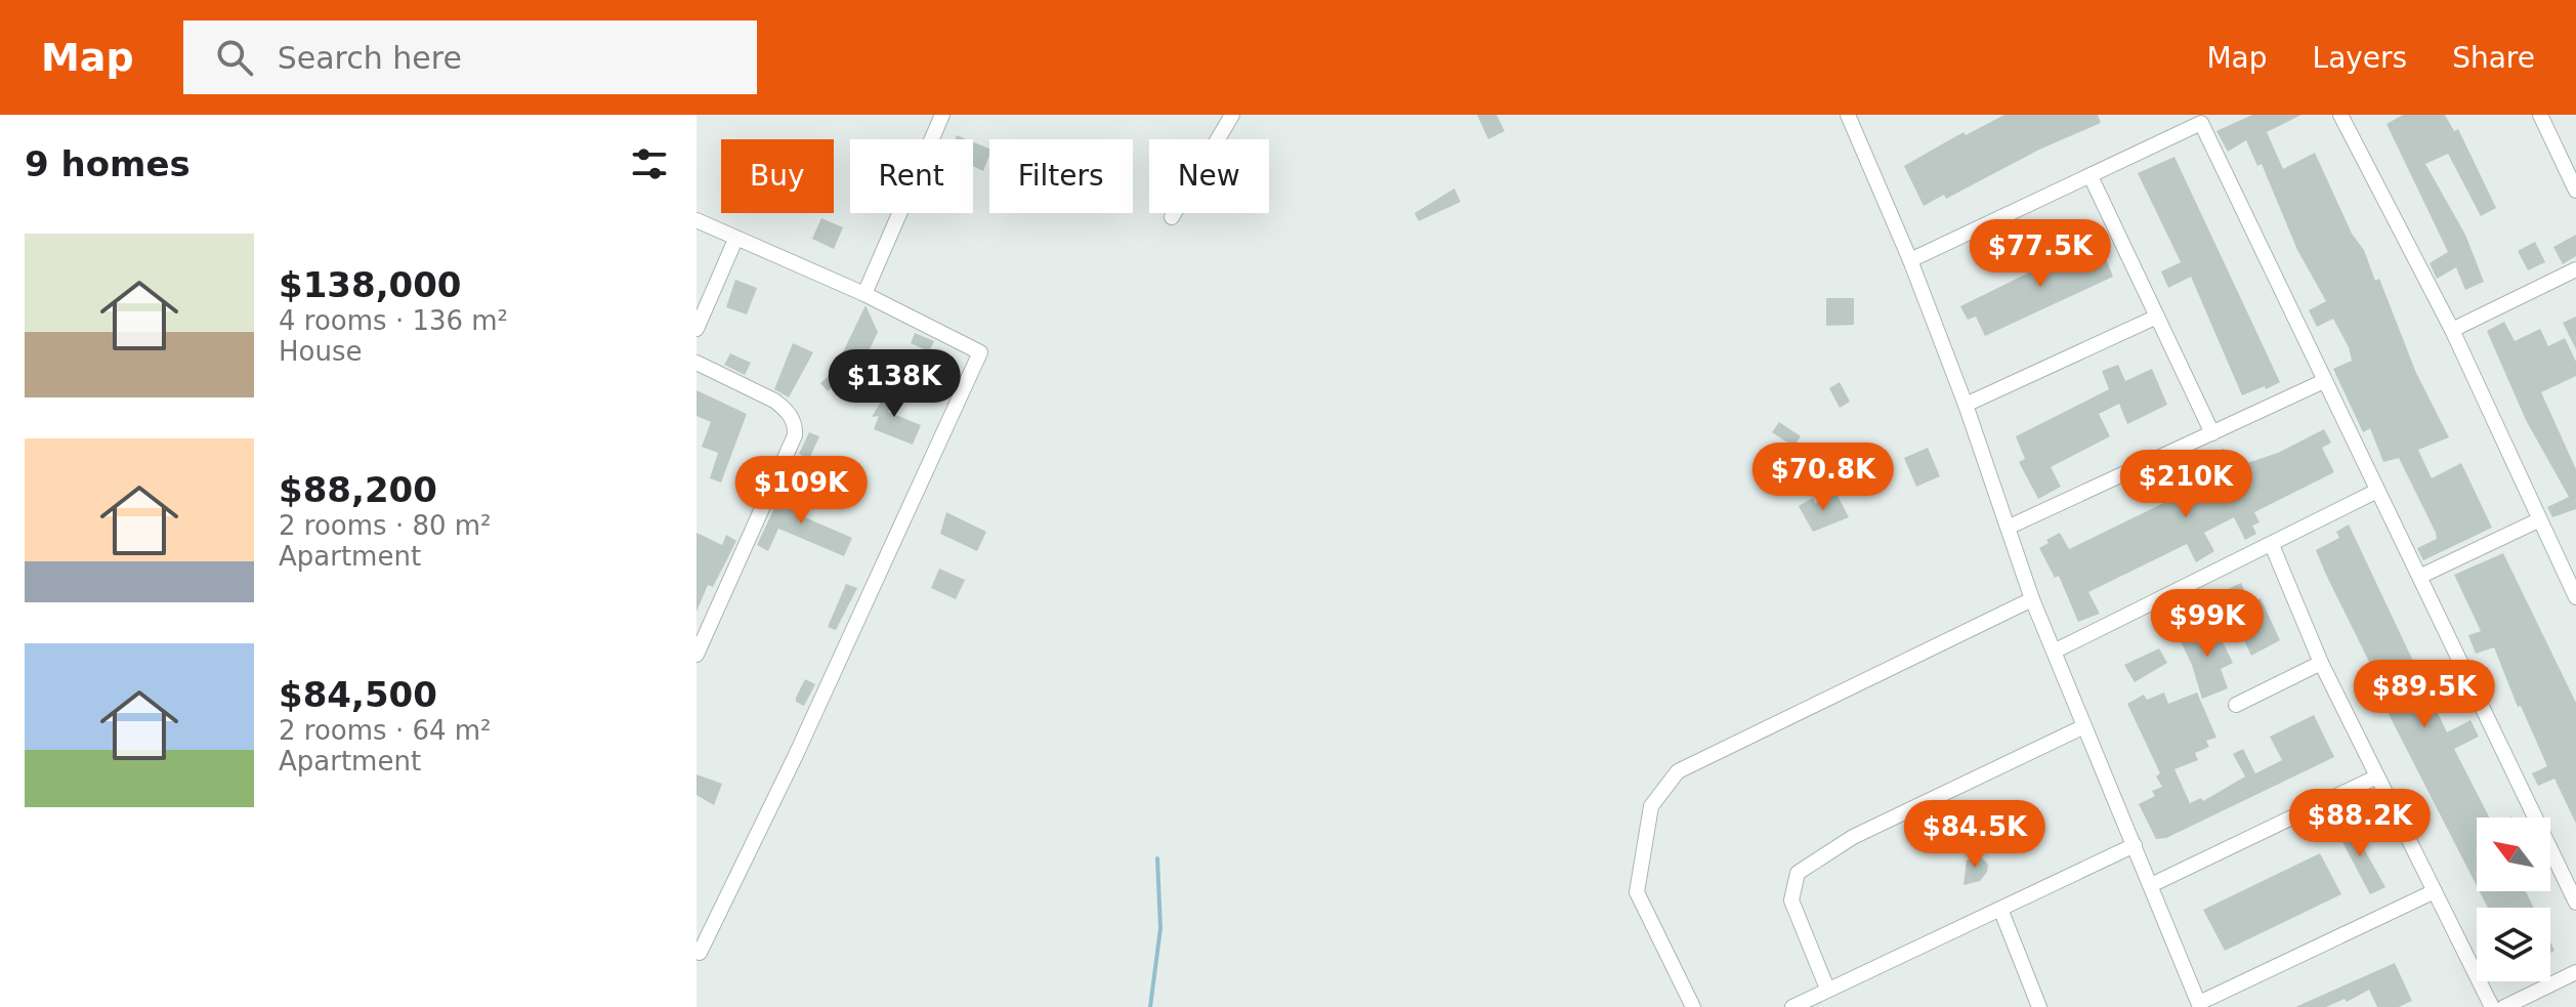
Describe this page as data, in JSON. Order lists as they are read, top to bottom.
{
  "north": "top left",
  "page": {
    "header": "Map",
    "search": "Search here",
    "nav": ["Map", "Layers", "Share"],
    "heading": "9 homes",
    "chip": [
      "Buy",
      "Rent",
      "Filters",
      "New"
    ],
    "list": [
      {
        "name": "$138,000",
        "note": "4 rooms · 136 m² · House"
      },
      {
        "name": "$88,200",
        "note": "2 rooms · 80 m² · Apartment"
      },
      {
        "name": "$84,500",
        "note": "2 rooms · 64 m² · Apartment"
      }
    ],
    "price": [
      "$77.5K",
      "$138K",
      "$70.8K",
      "$210K",
      "$109K",
      "$99K",
      "$89.5K",
      "$88.2K",
      "$84.5K"
    ]
  }
}
